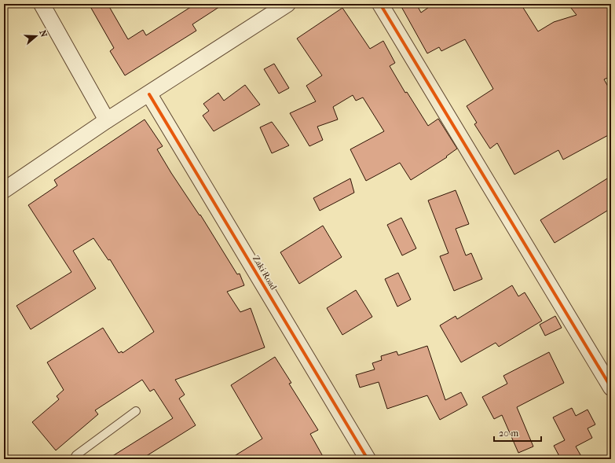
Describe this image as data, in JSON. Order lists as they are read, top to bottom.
{
  "streets": {
    "street": ["Zaki Road"]
  },
  "scale_bar": "20 m",
  "north": "right"
}
